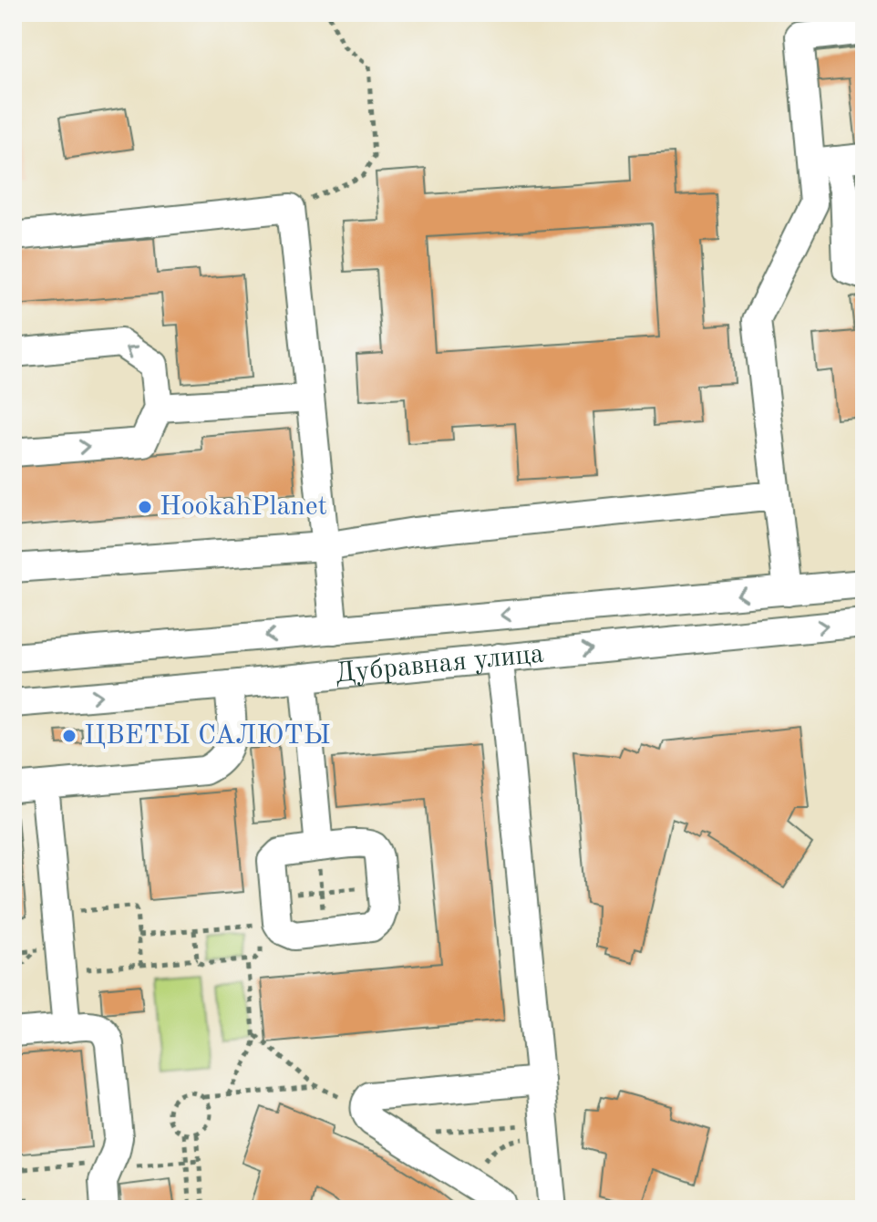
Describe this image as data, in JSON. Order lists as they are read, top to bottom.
{
  "streets": {
    "street": ["Дубравная улица"]
  },
  "places": ["HookahPlanet", "ЦВЕТЫ САЛЮТЫ"]
}
